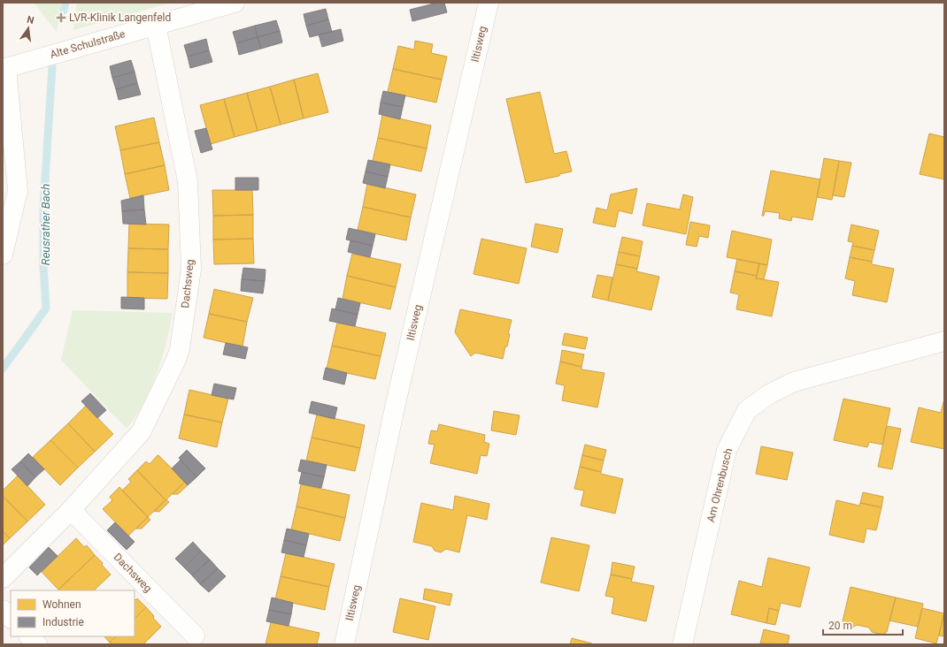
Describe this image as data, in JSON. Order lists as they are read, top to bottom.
{
  "streets": {
    "street": [
      "Alte Schulstraße",
      "Iltisweg",
      "Dachsweg",
      "Am Ohrenbusch"
    ]
  },
  "crossings": [
    ["Alte Schulstraße", "Dachsweg"]
  ],
  "water": ["Reusrather Bach"],
  "places": {
    "health": ["LVR-Klinik Langenfeld"]
  },
  "legend": ["Wohnen", "Industrie"],
  "scale_bar": "20 m",
  "north": "top"
}
